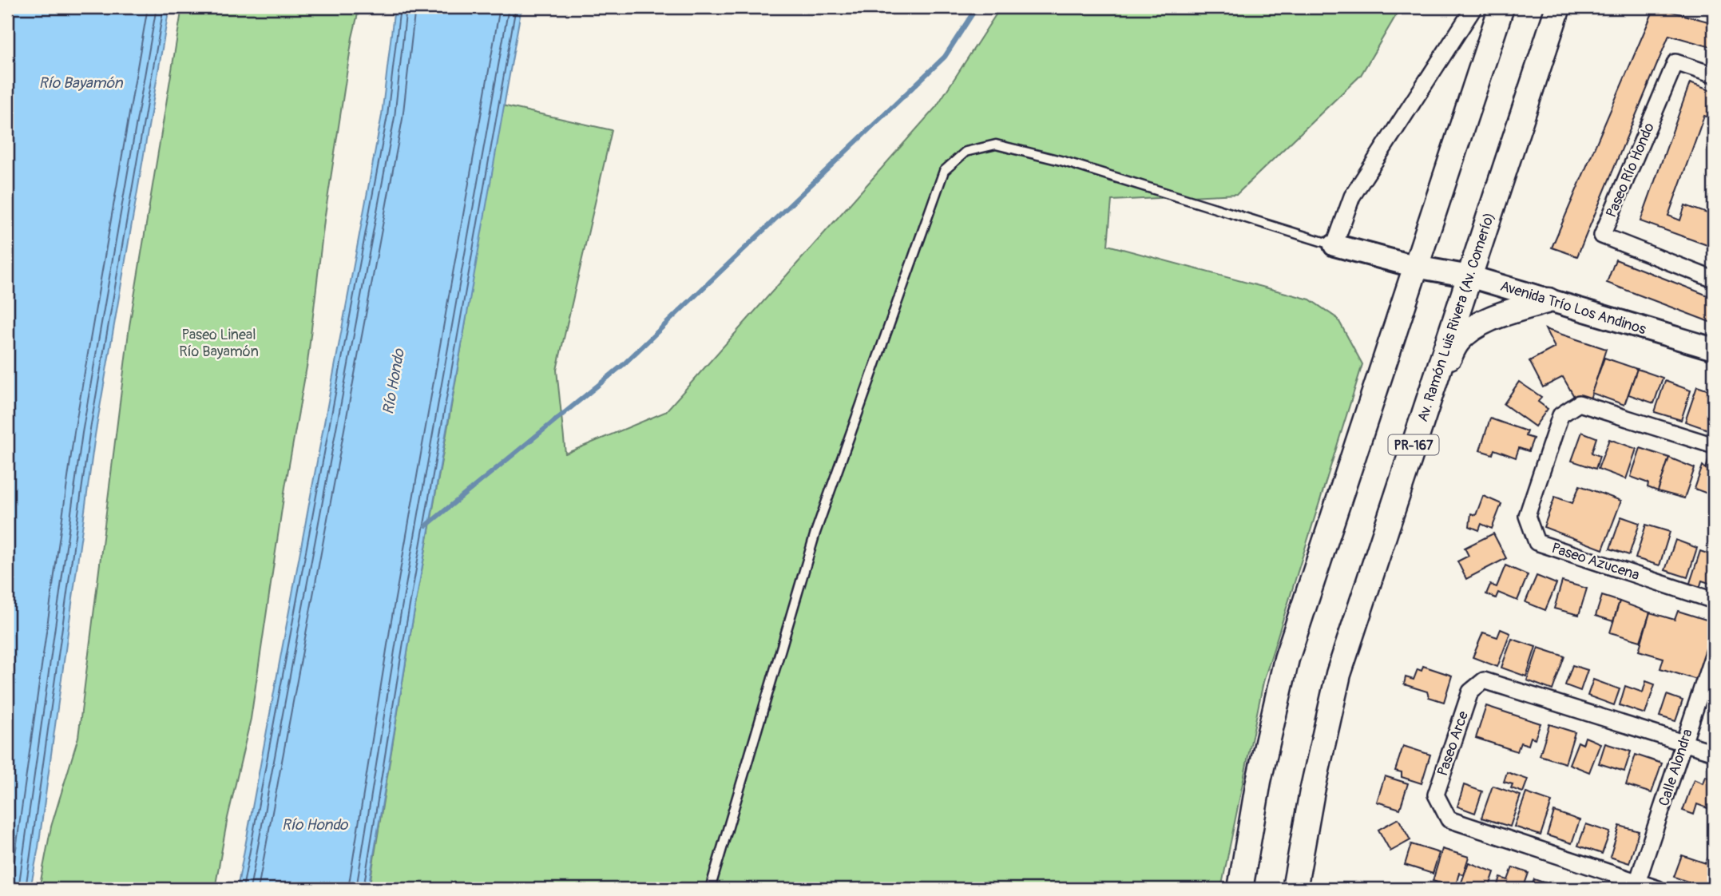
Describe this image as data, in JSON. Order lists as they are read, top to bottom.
{
  "streets": {
    "main road": ["Av. Ramón Luis Rivera (Av. Comerío)", "PR-167"],
    "street": [
      "Paseo Río Hondo",
      "Avenida Trío Los Andinos",
      "Paseo Azucena",
      "Paseo Arce",
      "Calle Alondra"
    ]
  },
  "crossings": [
    ["Avenida Trío Los Andinos", "Av. Ramón Luis Rivera (Av. Comerío)"],
    ["Paseo Arce", "Calle Alondra"]
  ],
  "water": ["Río Bayamón", "Río Hondo"],
  "parks": ["Paseo Lineal Río Bayamón"]
}
